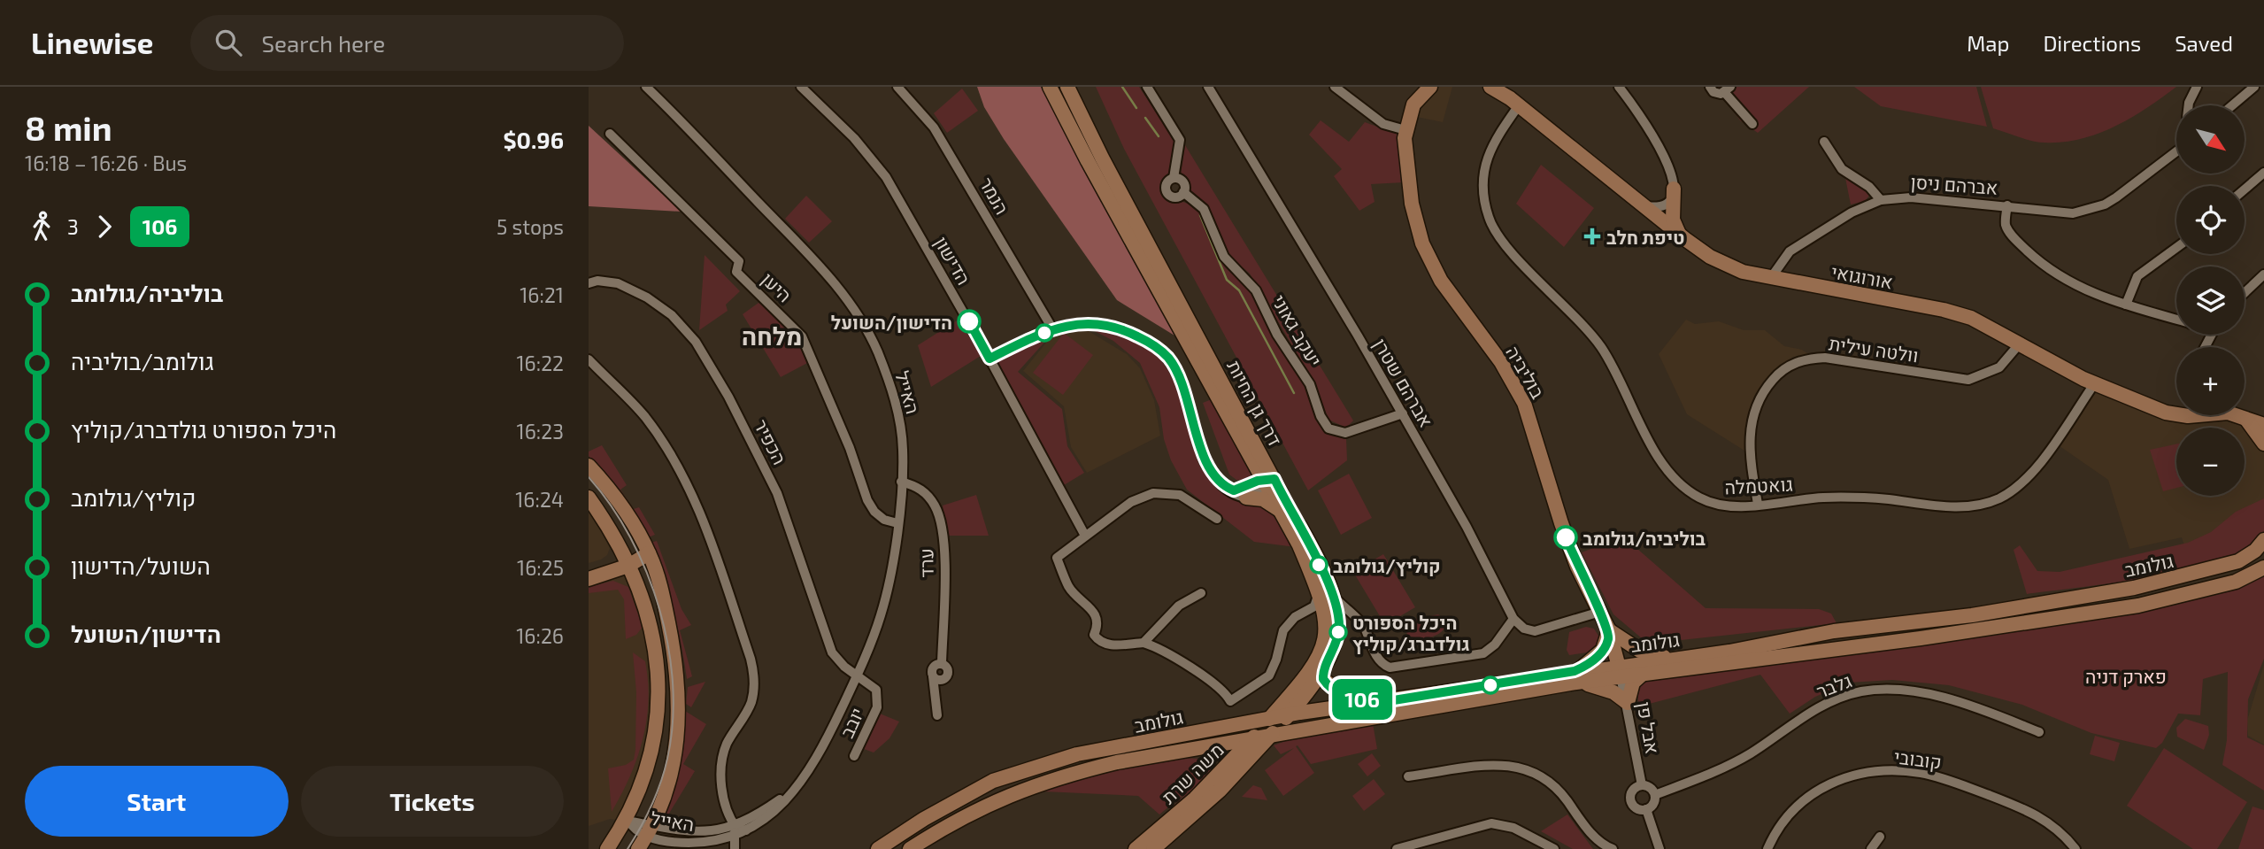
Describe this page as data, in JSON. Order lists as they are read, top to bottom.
{
  "streets": {
    "main road": [
      "אורוגואי",
      "בוליביה",
      "דרך גן החיות",
      "גולומב",
      "משה שרת"
    ],
    "street": [
      "אברהם ניסן",
      "הנמר",
      "הדישון",
      "היען",
      "יעקב גאוני",
      "וולטה עילית",
      "אברהם שטרן",
      "האייל",
      "הכפיר",
      "גואטמלה",
      "ערד",
      "גלבר",
      "יובב",
      "אבל פן",
      "קובובי"
    ]
  },
  "crossings": [
    ["אברהם ניסן", "אורוגואי"],
    ["אורוגואי", "וולטה עילית"],
    ["אורוגואי", "גואטמלה"],
    ["היען", "האייל"],
    ["יעקב גאוני", "אברהם שטרן"],
    ["וולטה עילית", "גואטמלה"],
    ["בוליביה", "גולומב"],
    ["בוליביה", "אבל פן"],
    ["האייל", "הכפיר"],
    ["האייל", "ערד"],
    ["האייל", "יובב"],
    ["דרך גן החיות", "גולומב"],
    ["דרך גן החיות", "משה שרת"],
    ["הכפיר", "יובב"],
    ["גולומב", "אבל פן"],
    ["גולומב", "משה שרת"],
    ["גלבר", "אבל פן"]
  ],
  "districts": ["מלחה"],
  "parks": ["פארק דניה"],
  "places": {
    "health": ["טיפת חלב"],
    "other": [
      "הדישון/השועל",
      "בוליביה/גולומב",
      "קוליץ/גולומב",
      "היכל הספורט גולדברג/קוליץ"
    ]
  },
  "lines": ["bus line 106"],
  "north": "bottom right",
  "page": {
    "header": "Linewise",
    "search": "Search here",
    "nav": ["Map", "Directions", "Saved"],
    "heading": ["8 min", "16:18 – 16:26 · Bus", "$0.96"],
    "on_map": "106",
    "map_buttons": ["+", "−"],
    "legs": ["3", "106", "5 stops"],
    "list": [
      {
        "name": "בוליביה/גולומב",
        "value": "16:21"
      },
      {
        "name": "גולומב/בוליביה",
        "value": "16:22"
      },
      {
        "name": "היכל הספורט גולדברג/קוליץ",
        "value": "16:23"
      },
      {
        "name": "קוליץ/גולומב",
        "value": "16:24"
      },
      {
        "name": "השועל/הדישון",
        "value": "16:25"
      },
      {
        "name": "הדישון/השועל",
        "value": "16:26"
      }
    ],
    "buttons": ["Start", "Tickets"]
  }
}
